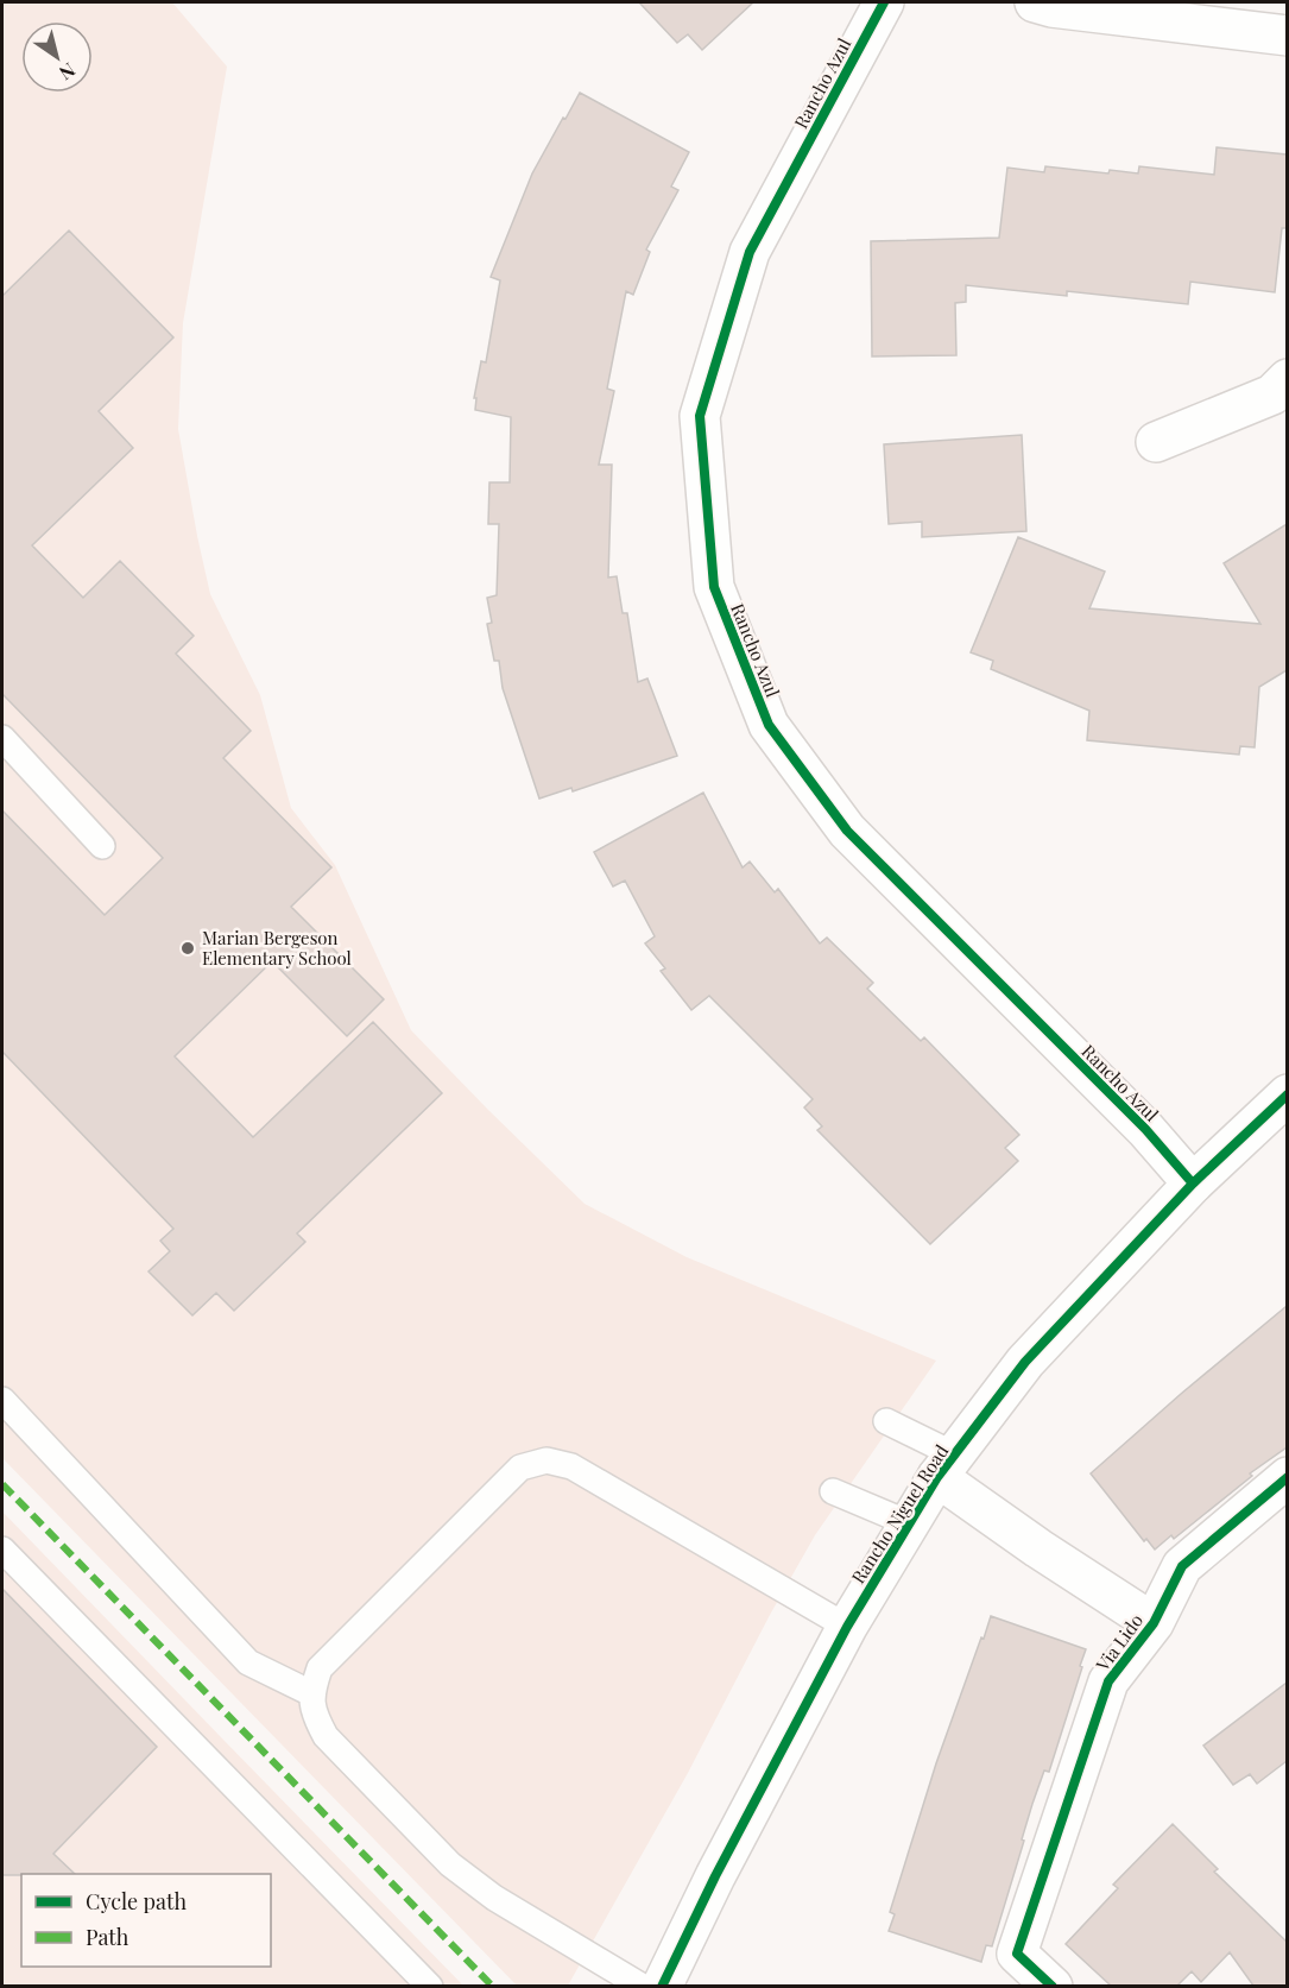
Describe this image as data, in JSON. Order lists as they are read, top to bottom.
{
  "streets": {
    "street": ["Rancho Azul", "Rancho Niguel Road", "Via Lido"]
  },
  "crossings": [
    ["Rancho Azul", "Rancho Niguel Road"],
    ["Rancho Niguel Road", "Via Lido"]
  ],
  "places": ["Marian Bergeson Elementary School"],
  "legend": ["Cycle path", "Path"],
  "north": "bottom right"
}
